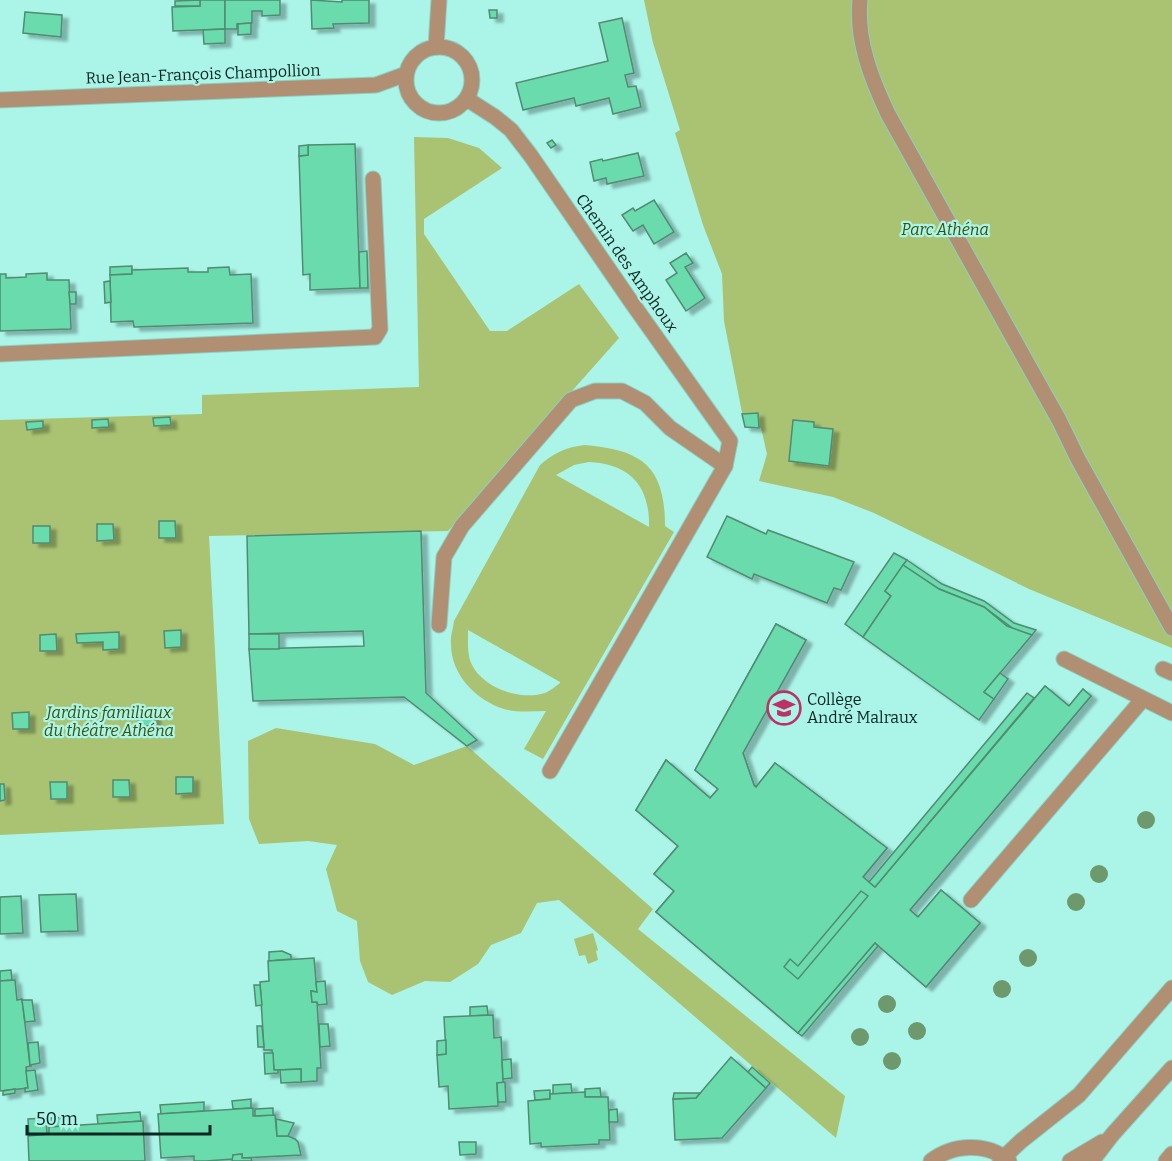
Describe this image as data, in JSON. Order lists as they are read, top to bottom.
{
  "streets": {
    "street": ["Rue Jean-François Champollion", "Chemin des Amphoux"]
  },
  "crossings": [
    ["Rue Jean-François Champollion", "Chemin des Amphoux"]
  ],
  "parks": ["Parc Athéna", "Jardins familiaux du théâtre Athéna"],
  "places": {
    "school or university": ["Collège André Malraux"]
  },
  "scale_bar": "50 m"
}
